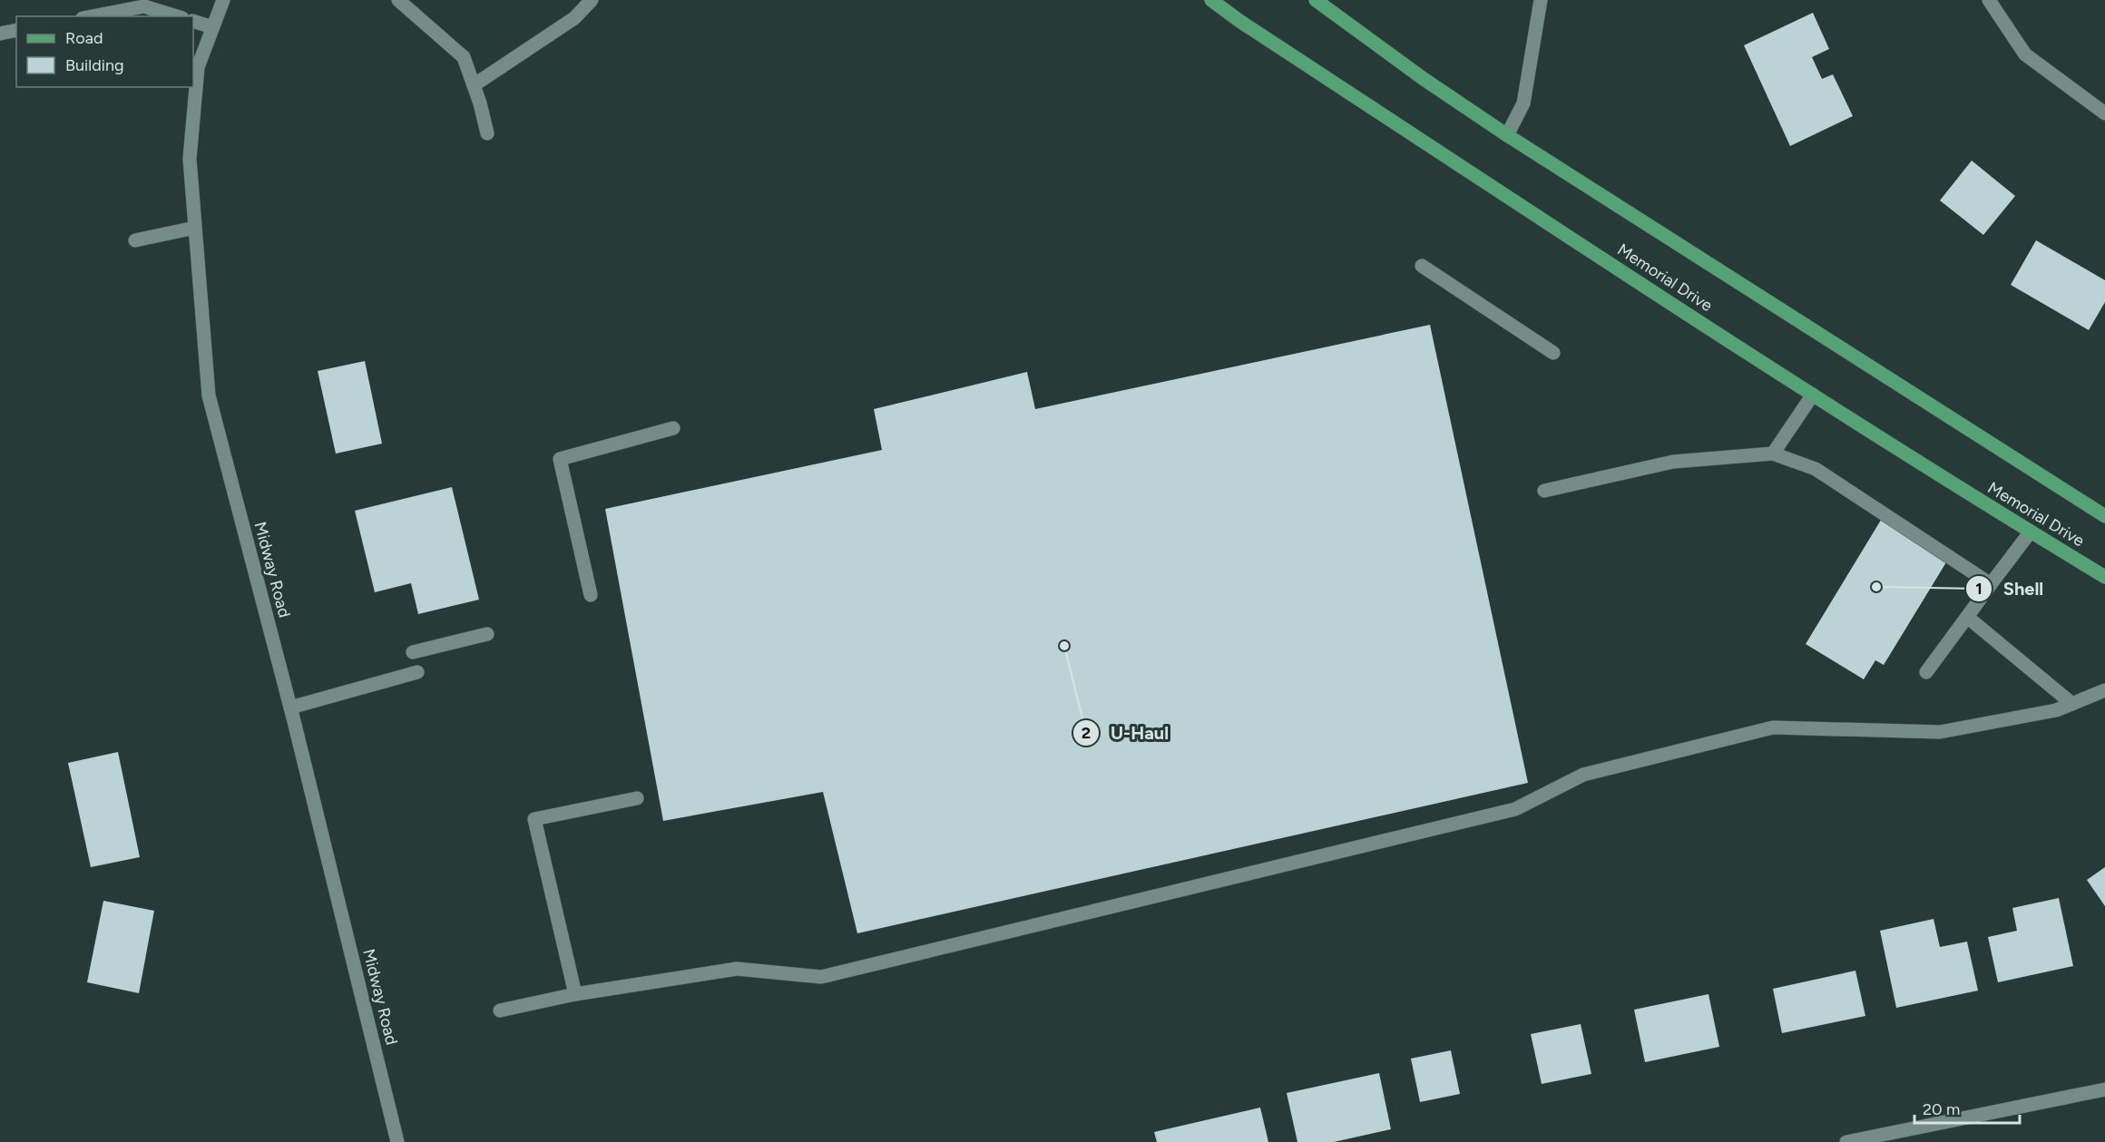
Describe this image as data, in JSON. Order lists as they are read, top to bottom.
{
  "streets": {
    "main road": ["Memorial Drive"],
    "street": ["Midway Road"]
  },
  "places": ["Shell", "U-Haul"],
  "legend": ["Road", "Building"],
  "scale_bar": "20 m"
}
